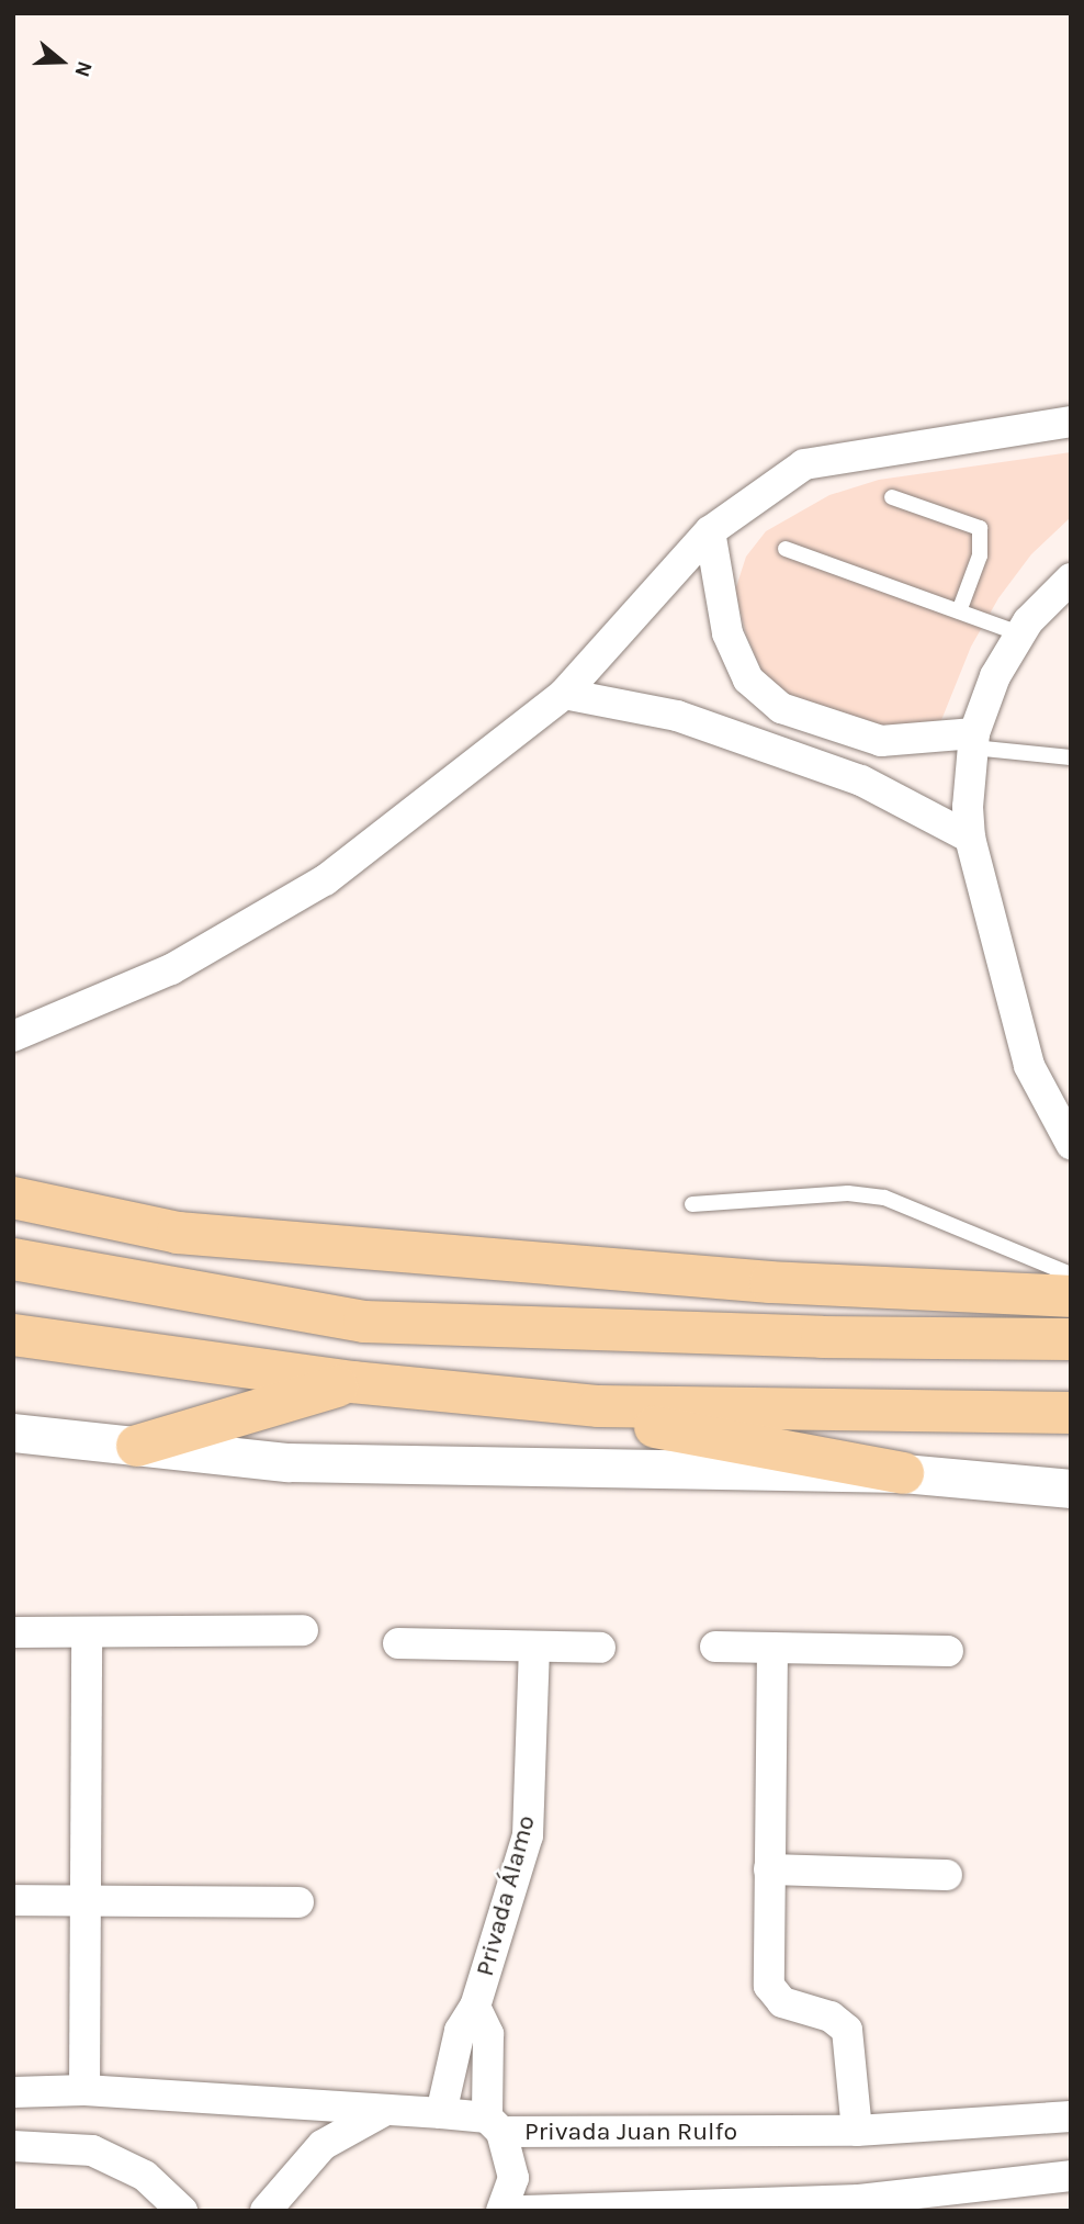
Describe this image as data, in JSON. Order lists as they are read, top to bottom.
{
  "streets": {
    "street": ["Privada Álamo", "Privada Juan Rulfo"]
  },
  "crossings": [
    ["Privada Álamo", "Privada Juan Rulfo"]
  ],
  "north": "right"
}
